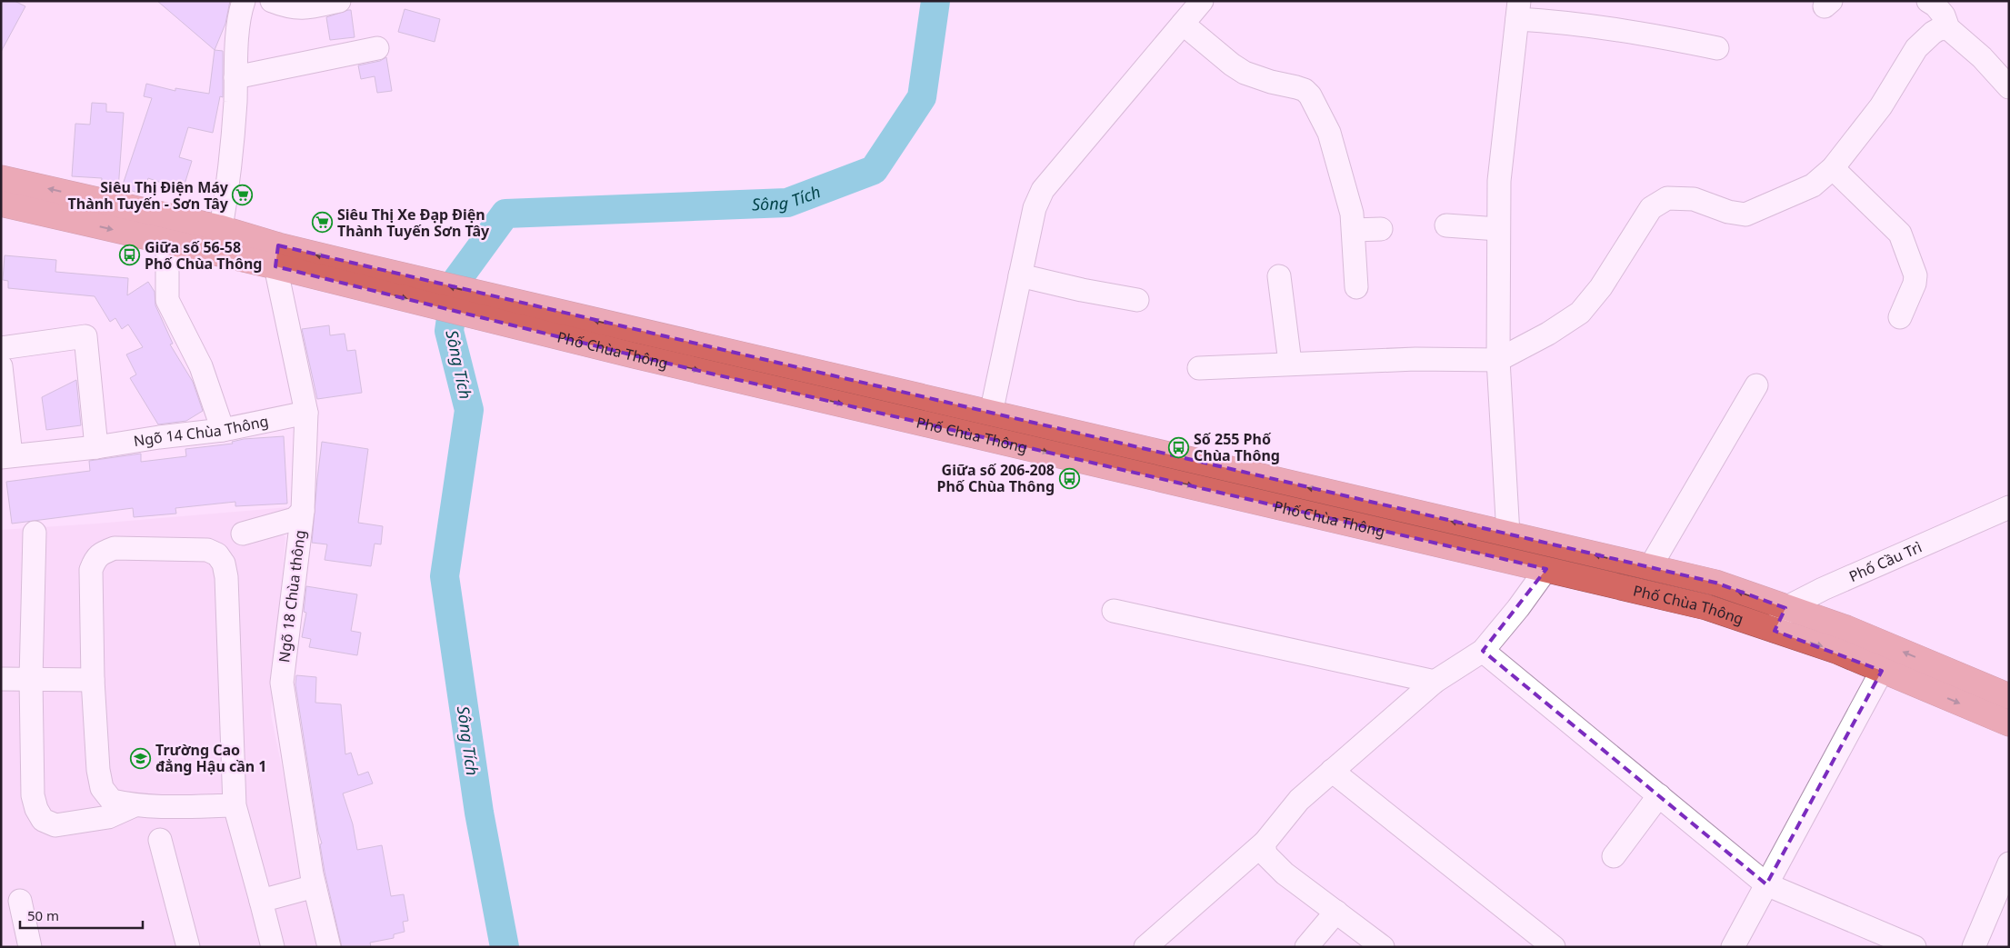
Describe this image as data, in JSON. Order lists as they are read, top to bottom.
{
  "streets": {
    "highway": ["Phố Chùa Thông"],
    "street": ["Ngõ 14 Chùa Thông", "Phố Cầu Trì", "Ngõ 18 Chùa thông"]
  },
  "crossings": [
    ["Phố Chùa Thông", "Phố Cầu Trì"],
    ["Phố Chùa Thông", "Ngõ 18 Chùa thông"],
    ["Ngõ 14 Chùa Thông", "Ngõ 18 Chùa thông"]
  ],
  "water": ["Sông Tích"],
  "places": {
    "supermarket": ["Siêu Thị Điện Máy Thành Tuyến - Sơn Tây", "Siêu Thị Xe Đạp Điện Thành Tuyến Sơn Tây"],
    "bus stop": ["Giữa số 56-58 Phố Chùa Thông", "Số 255 Phố Chùa Thông", "Giữa số 206-208 Phố Chùa Thông"],
    "school or university": ["Trường Cao đẳng Hậu cần 1"]
  },
  "scale_bar": "50 m"
}
